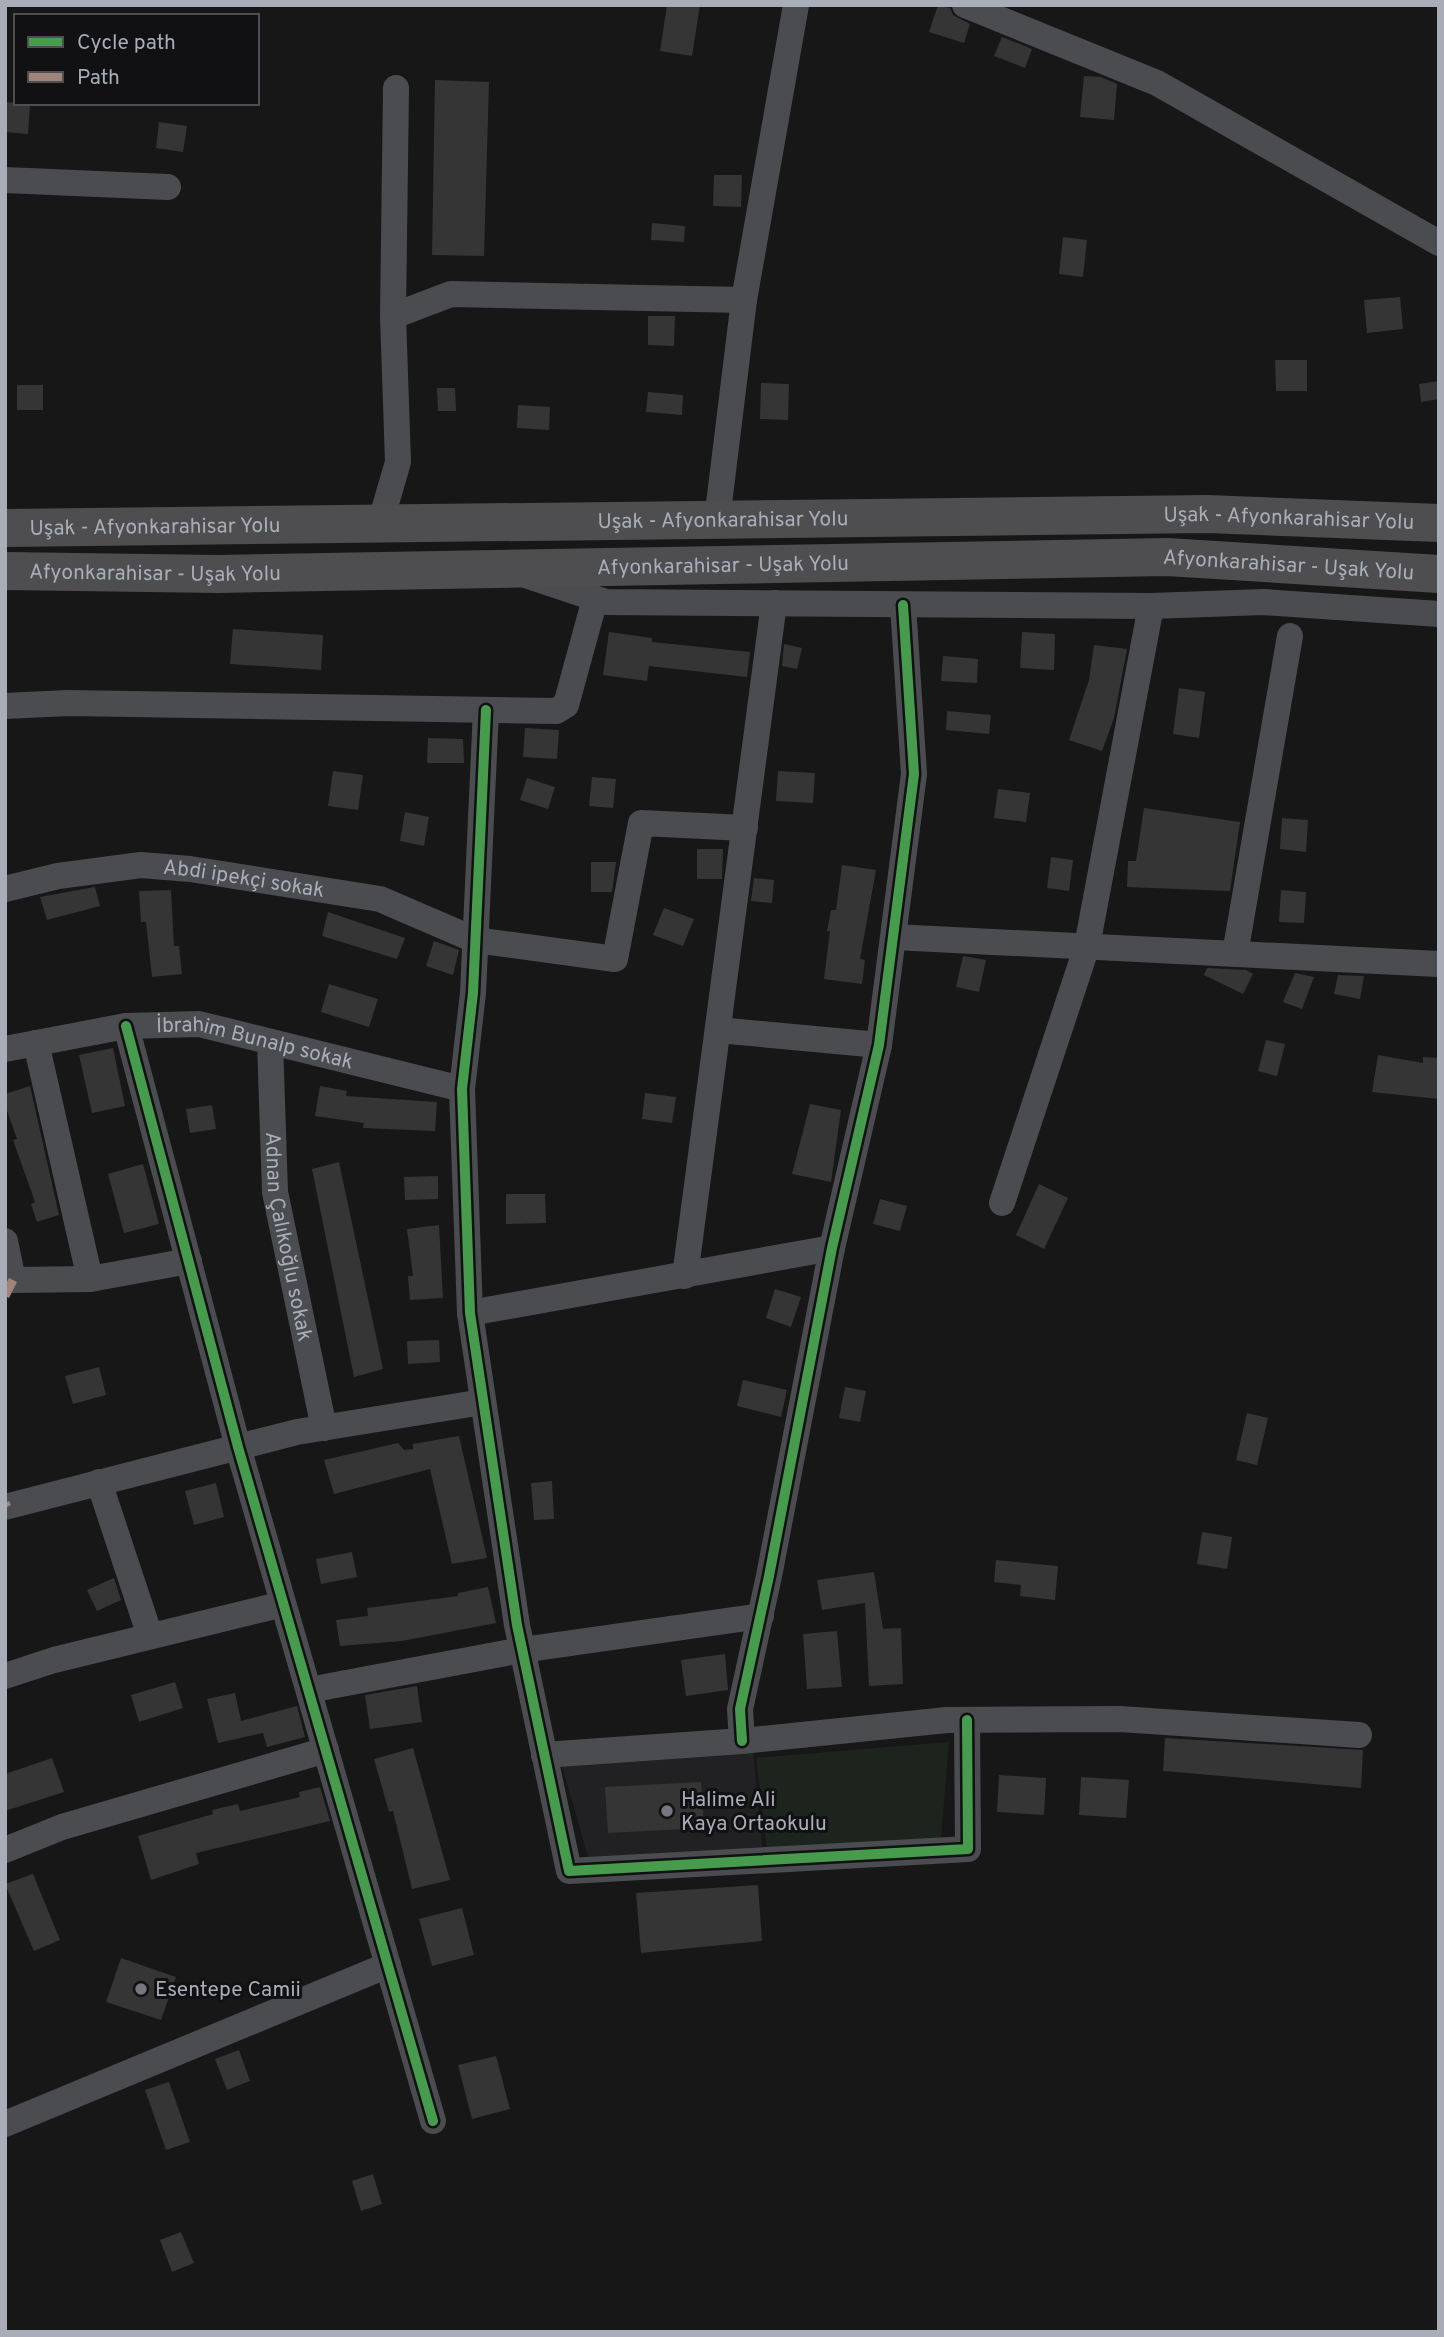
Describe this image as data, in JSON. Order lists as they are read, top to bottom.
{
  "streets": {
    "highway": ["Uşak - Afyonkarahisar Yolu", "Afyonkarahisar - Uşak Yolu"],
    "street": ["Abdi ipekçi sokak", "İbrahim Bunalp sokak", "Adnan Çalıkoğlu sokak"]
  },
  "crossings": [
    ["İbrahim Bunalp sokak", "Adnan Çalıkoğlu sokak"]
  ],
  "places": ["Halime Ali Kaya Ortaokulu", "Esentepe Camii"],
  "legend": ["Cycle path", "Path"]
}
